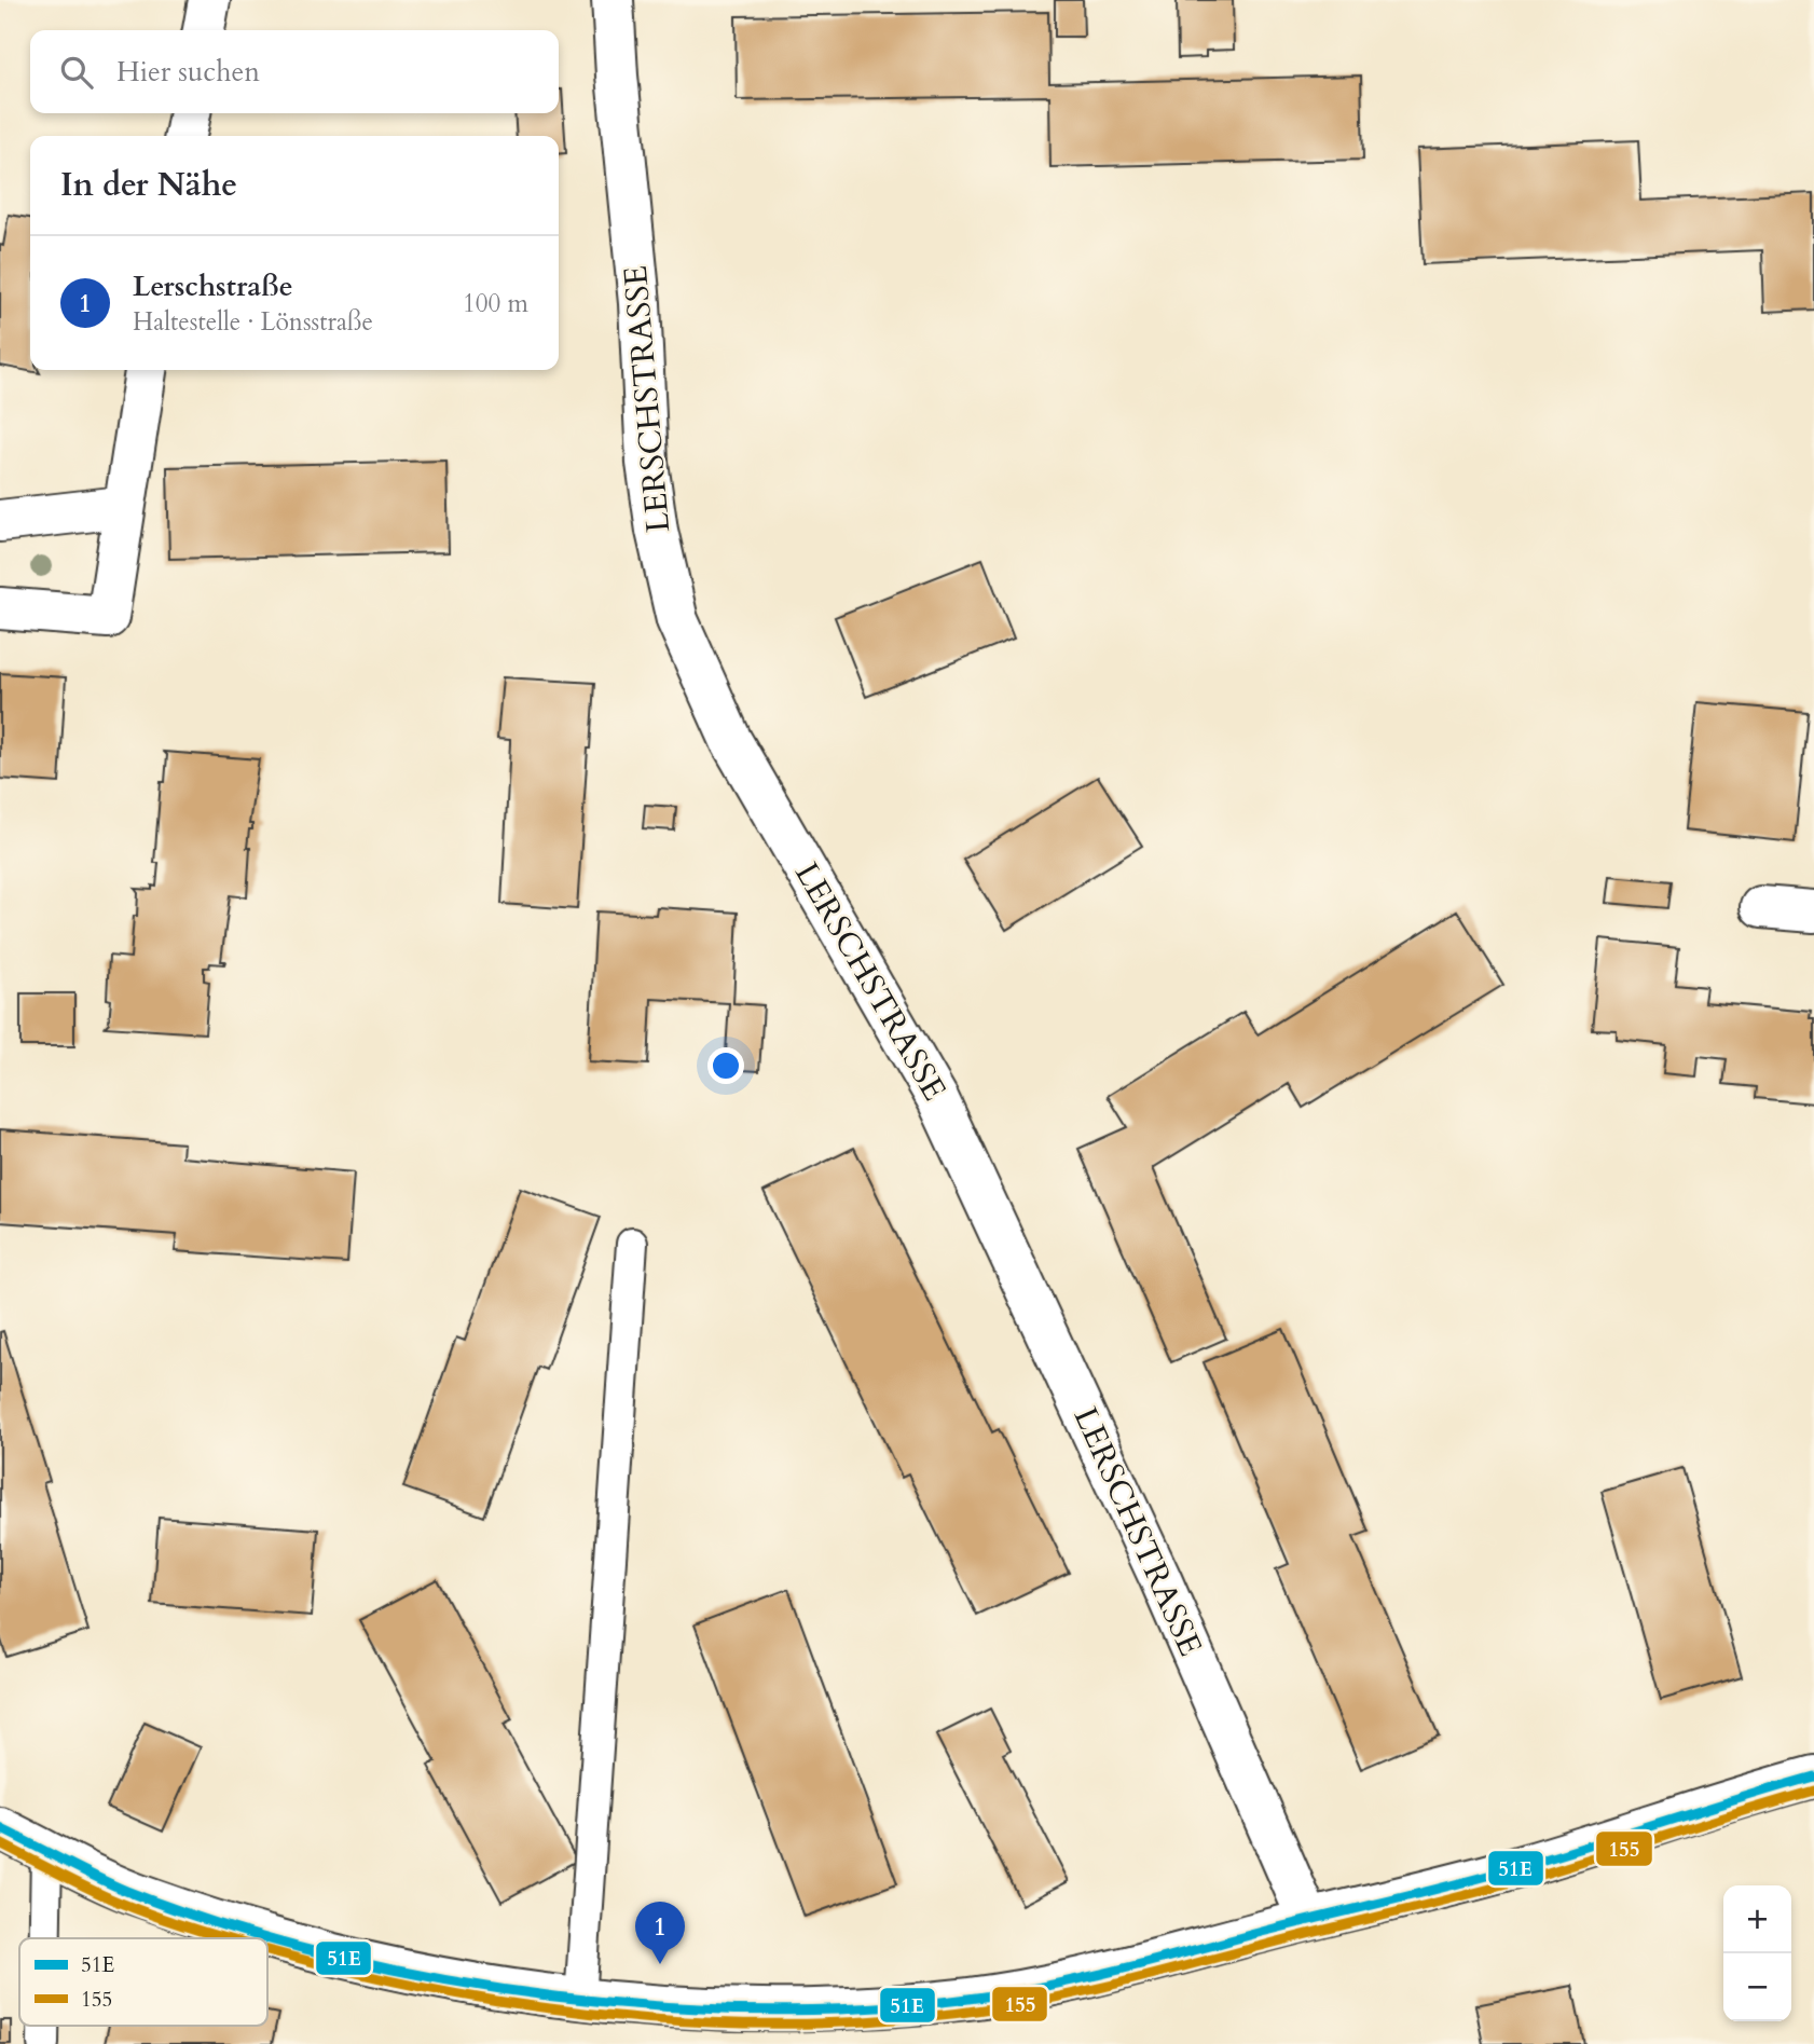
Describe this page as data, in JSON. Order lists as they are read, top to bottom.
{
  "streets": {
    "street": ["LERSCHSTRASSE"]
  },
  "lines": ["transit line 51E", "transit line 155"],
  "legend": ["51E", "155"],
  "page": {
    "search": "Hier suchen",
    "heading": "In der Nähe",
    "list": [
      {
        "mark": "1",
        "name": "Lerschstraße",
        "note": "Haltestelle · Lönsstraße",
        "value": "100 m"
      }
    ],
    "map_buttons": ["+", "−"],
    "pins": "1"
  }
}
